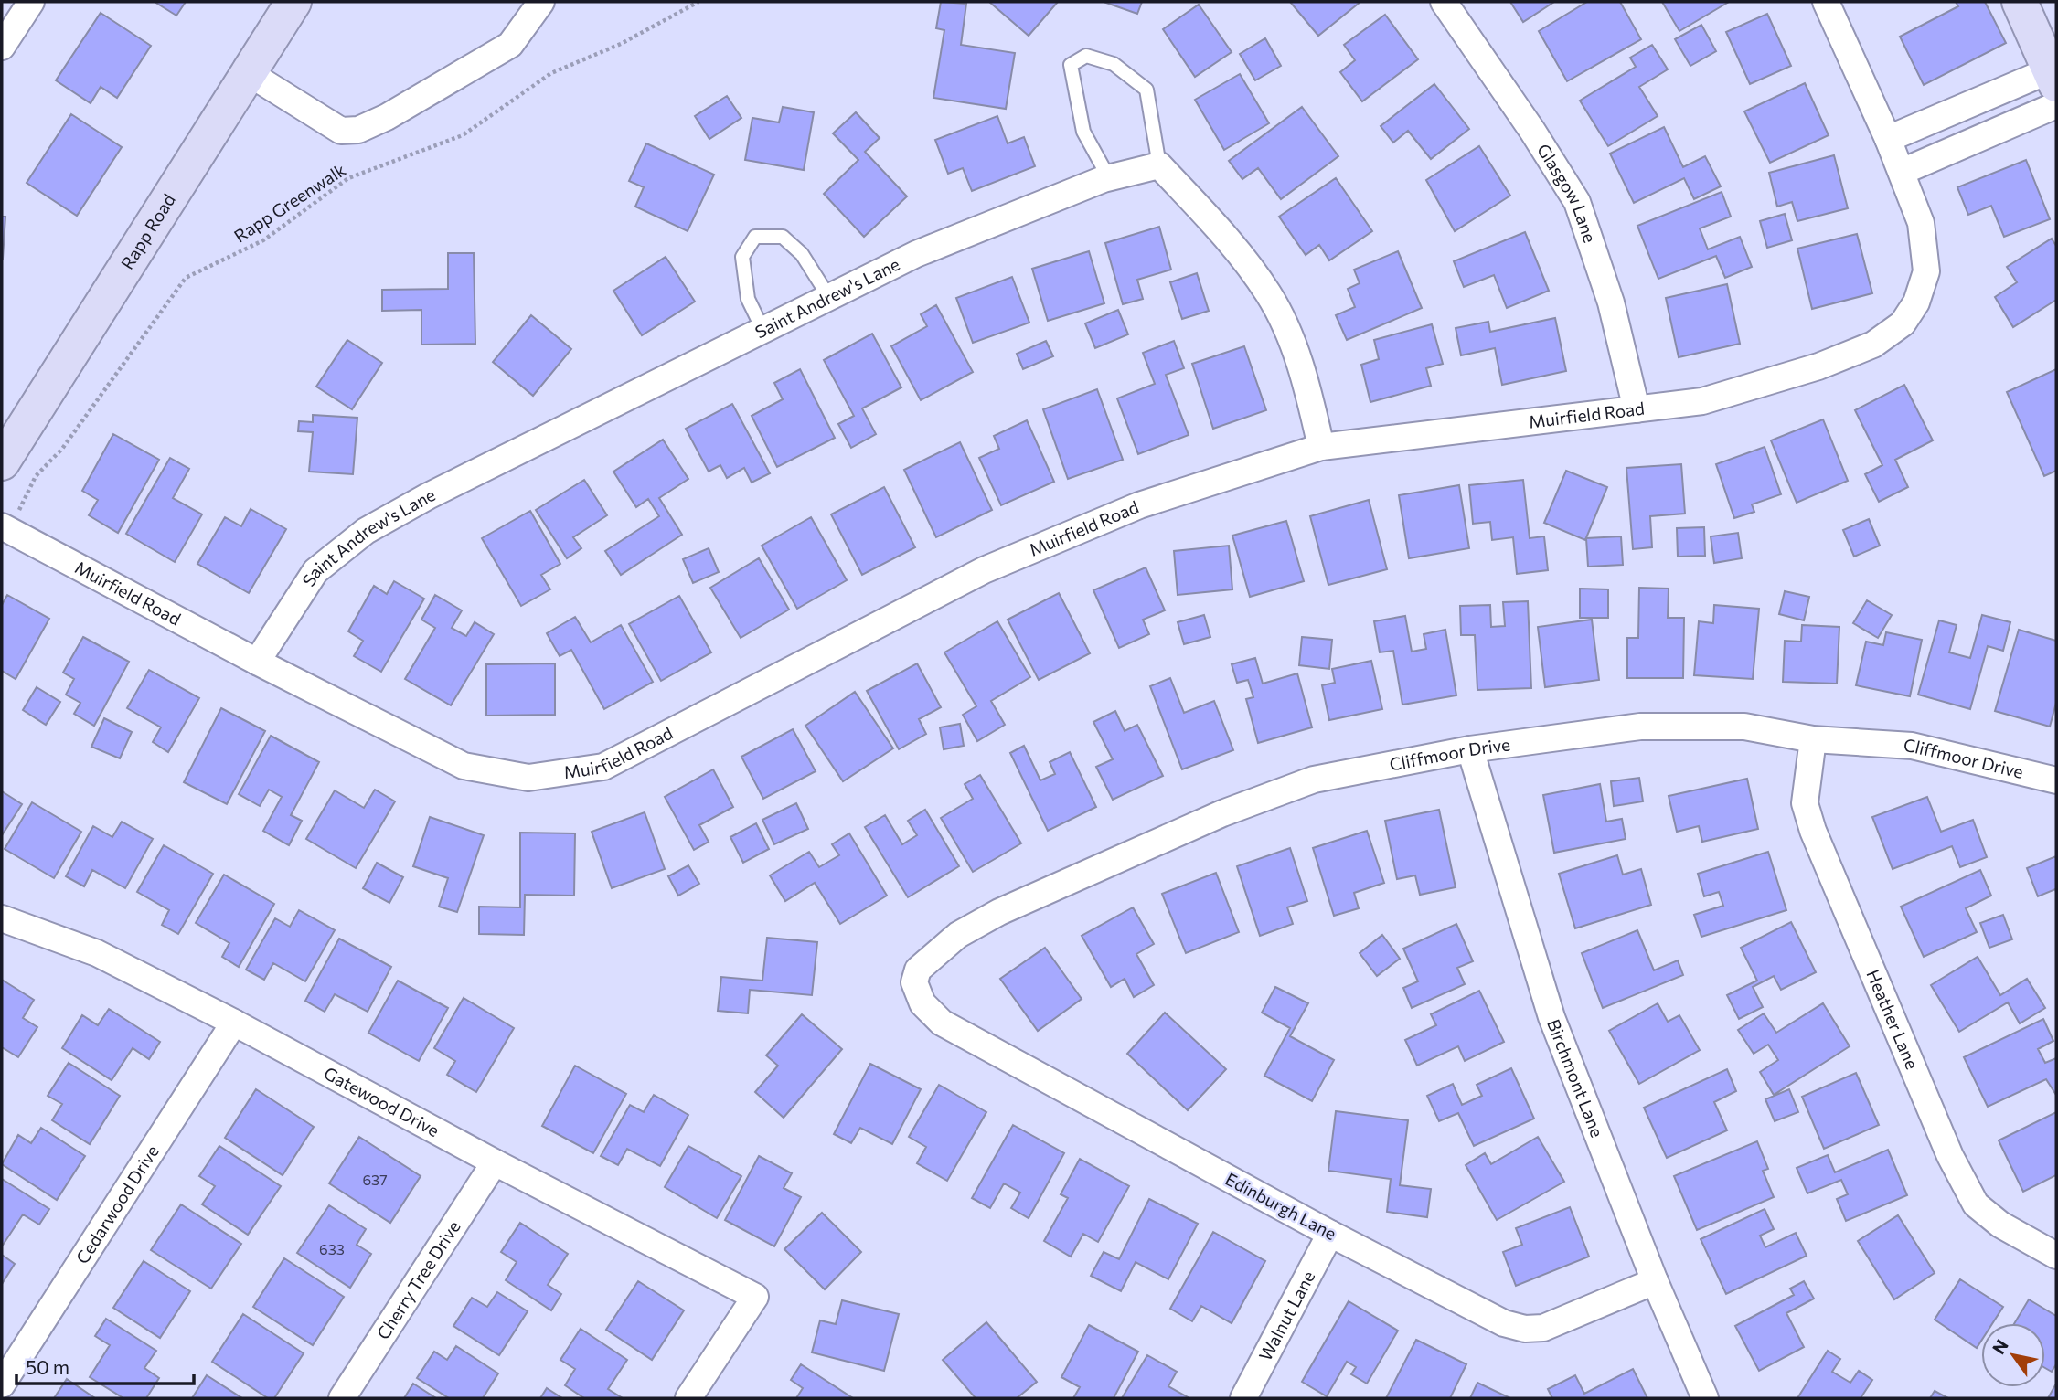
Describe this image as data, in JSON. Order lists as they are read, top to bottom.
{
  "streets": {
    "street": [
      "Glasgow Lane",
      "Rapp Road",
      "Saint Andrew's Lane",
      "Muirfield Road",
      "Cliffmoor Drive",
      "Heather Lane",
      "Birchmont Lane",
      "Gatewood Drive",
      "Cedarwood Drive",
      "Edinburgh Lane",
      "Cherry Tree Drive",
      "Walnut Lane"
    ],
    "path": ["Rapp Greenwalk"]
  },
  "crossings": [
    ["Glasgow Lane", "Muirfield Road"],
    ["Rapp Greenwalk", "Muirfield Road"],
    ["Saint Andrew's Lane", "Muirfield Road"],
    ["Cliffmoor Drive", "Heather Lane"],
    ["Cliffmoor Drive", "Birchmont Lane"],
    ["Cliffmoor Drive", "Edinburgh Lane"],
    ["Birchmont Lane", "Edinburgh Lane"],
    ["Gatewood Drive", "Cedarwood Drive"],
    ["Gatewood Drive", "Cherry Tree Drive"],
    ["Edinburgh Lane", "Walnut Lane"]
  ],
  "house_numbers": ["637", "633"],
  "scale_bar": "50 m",
  "north": "top left"
}
